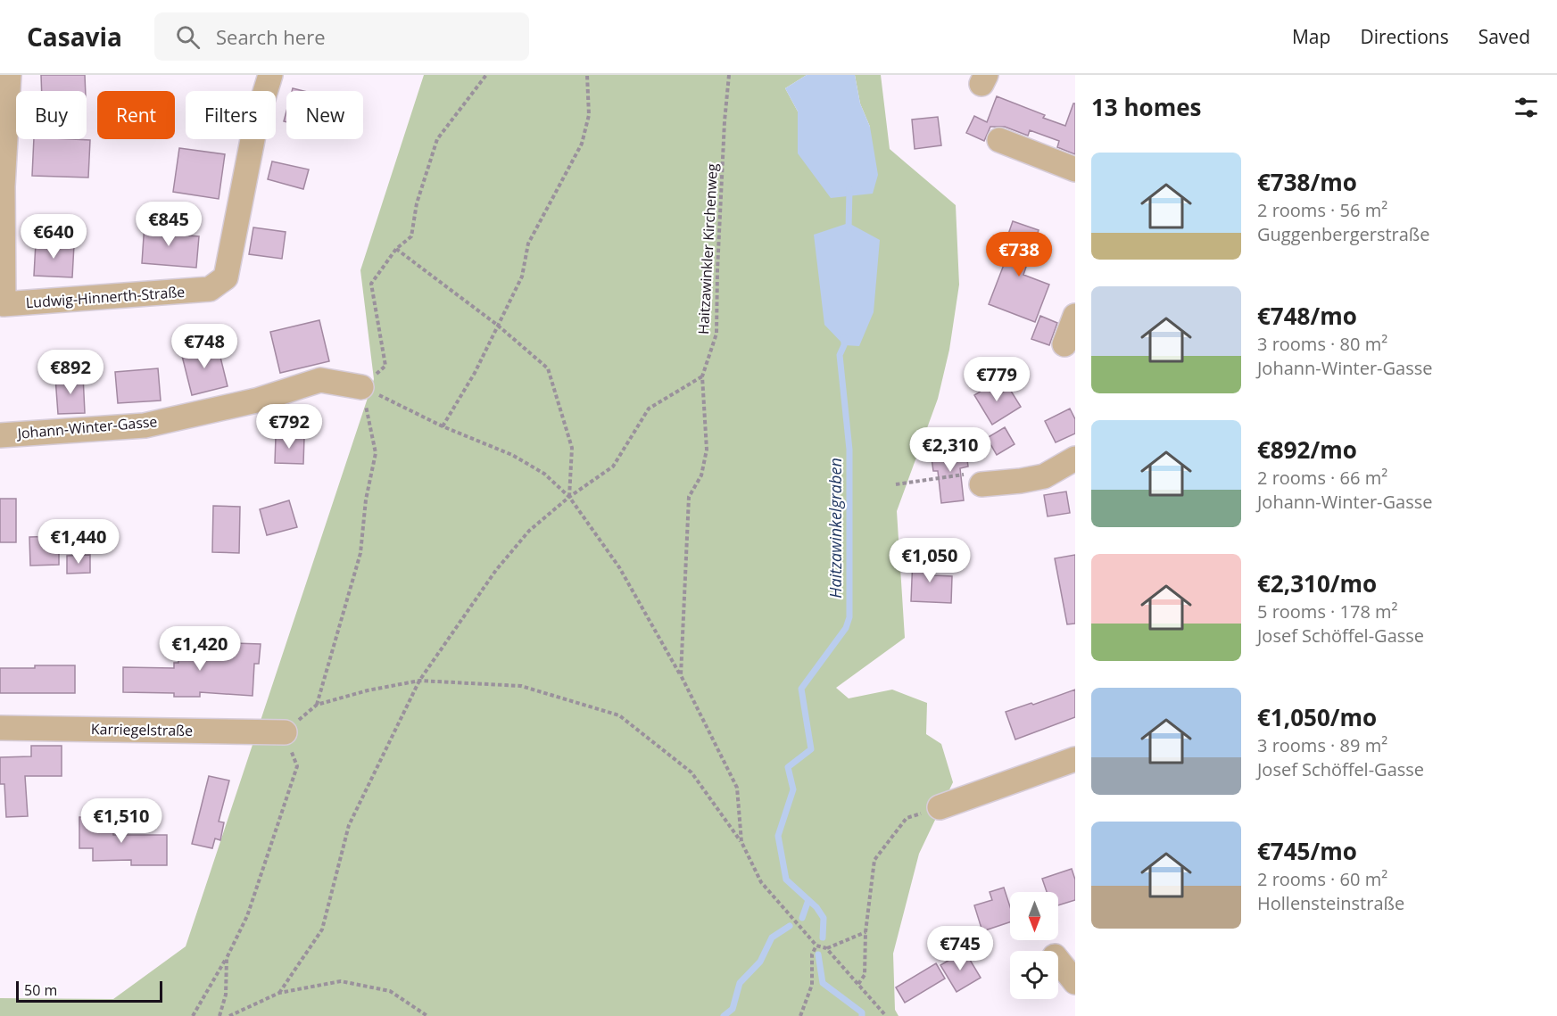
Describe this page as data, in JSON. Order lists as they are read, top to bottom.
{
  "streets": {
    "street": ["Ludwig-Hinnerth-Straße", "Johann-Winter-Gasse", "Karriegelstraße"],
    "path": ["Haitzawinkler Kirchenweg"]
  },
  "water": ["Haitzawinkelgraben"],
  "scale_bar": "50 m",
  "north": "bottom",
  "page": {
    "header": "Casavia",
    "search": "Search here",
    "nav": ["Map", "Directions", "Saved"],
    "heading": "13 homes",
    "chip": [
      "Buy",
      "Rent",
      "Filters",
      "New"
    ],
    "list": [
      {
        "name": "€738/mo",
        "note": "2 rooms · 56 m² · Guggenbergerstraße"
      },
      {
        "name": "€748/mo",
        "note": "3 rooms · 80 m² · Johann-Winter-Gasse"
      },
      {
        "name": "€892/mo",
        "note": "2 rooms · 66 m² · Johann-Winter-Gasse"
      },
      {
        "name": "€2,310/mo",
        "note": "5 rooms · 178 m² · Josef Schöffel-Gasse"
      },
      {
        "name": "€1,050/mo",
        "note": "3 rooms · 89 m² · Josef Schöffel-Gasse"
      },
      {
        "name": "€745/mo",
        "note": "2 rooms · 60 m² · Hollensteinstraße"
      }
    ],
    "price": [
      "€845",
      "€640",
      "€738",
      "€748",
      "€892",
      "€779",
      "€792",
      "€2,310",
      "€1,440",
      "€1,050",
      "€1,420",
      "€1,510",
      "€745"
    ],
    "scale": "50 m"
  }
}
